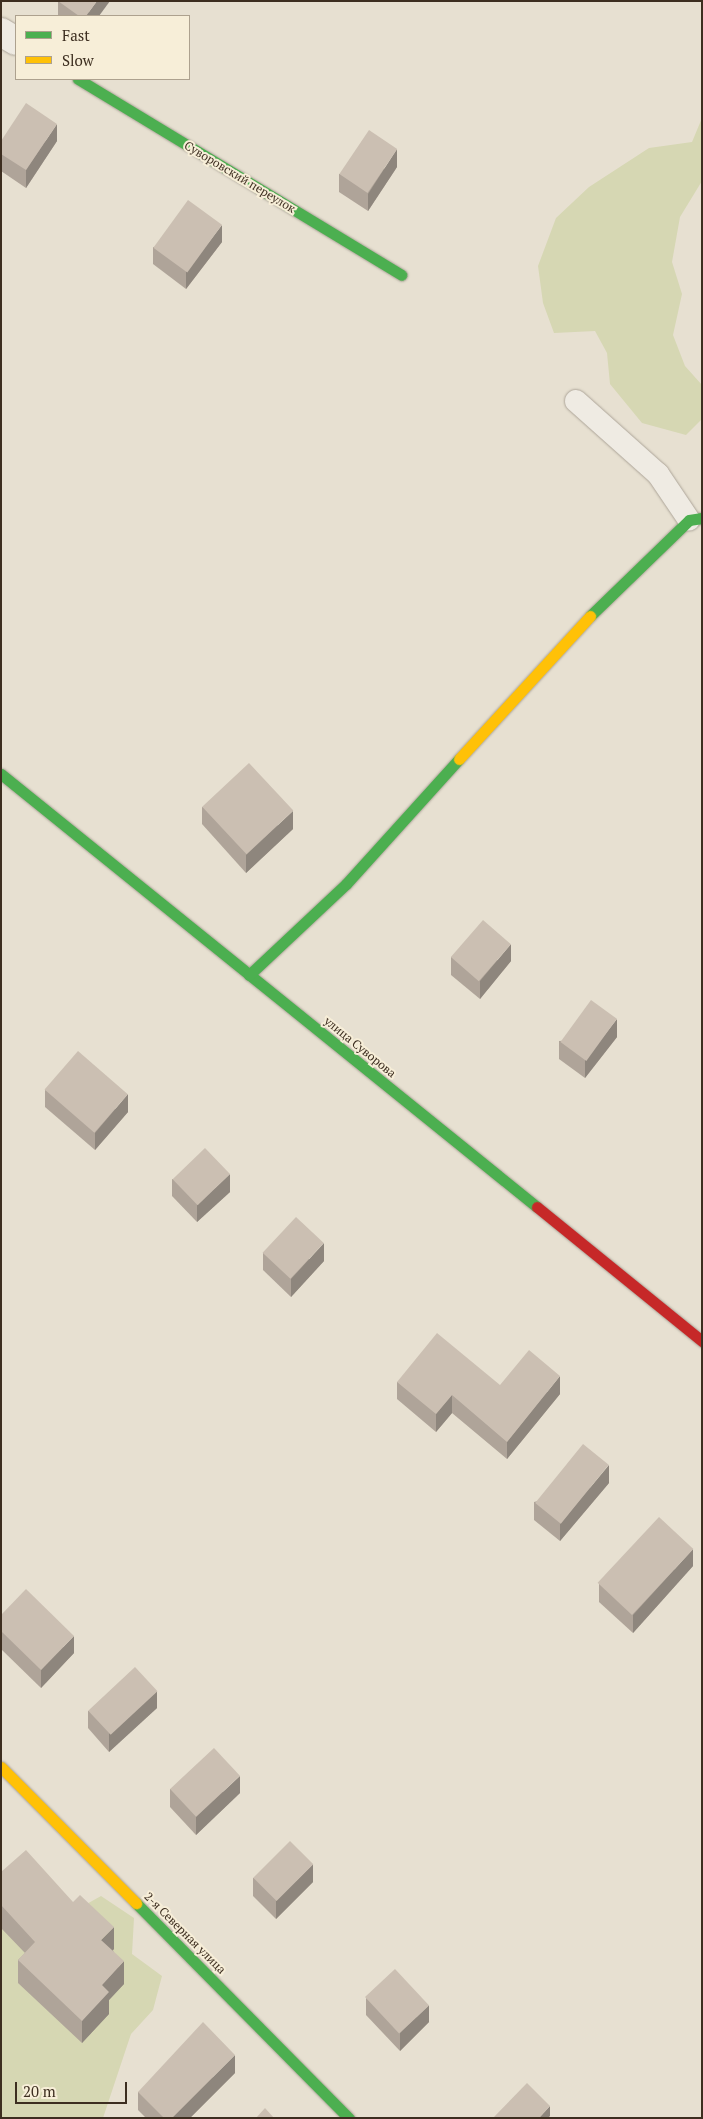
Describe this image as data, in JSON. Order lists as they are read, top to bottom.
{
  "streets": {
    "street": ["Суворовский переулок", "улица Суворова", "2-я Северная улица"]
  },
  "legend": ["Fast", "Slow"],
  "scale_bar": "20 m"
}
